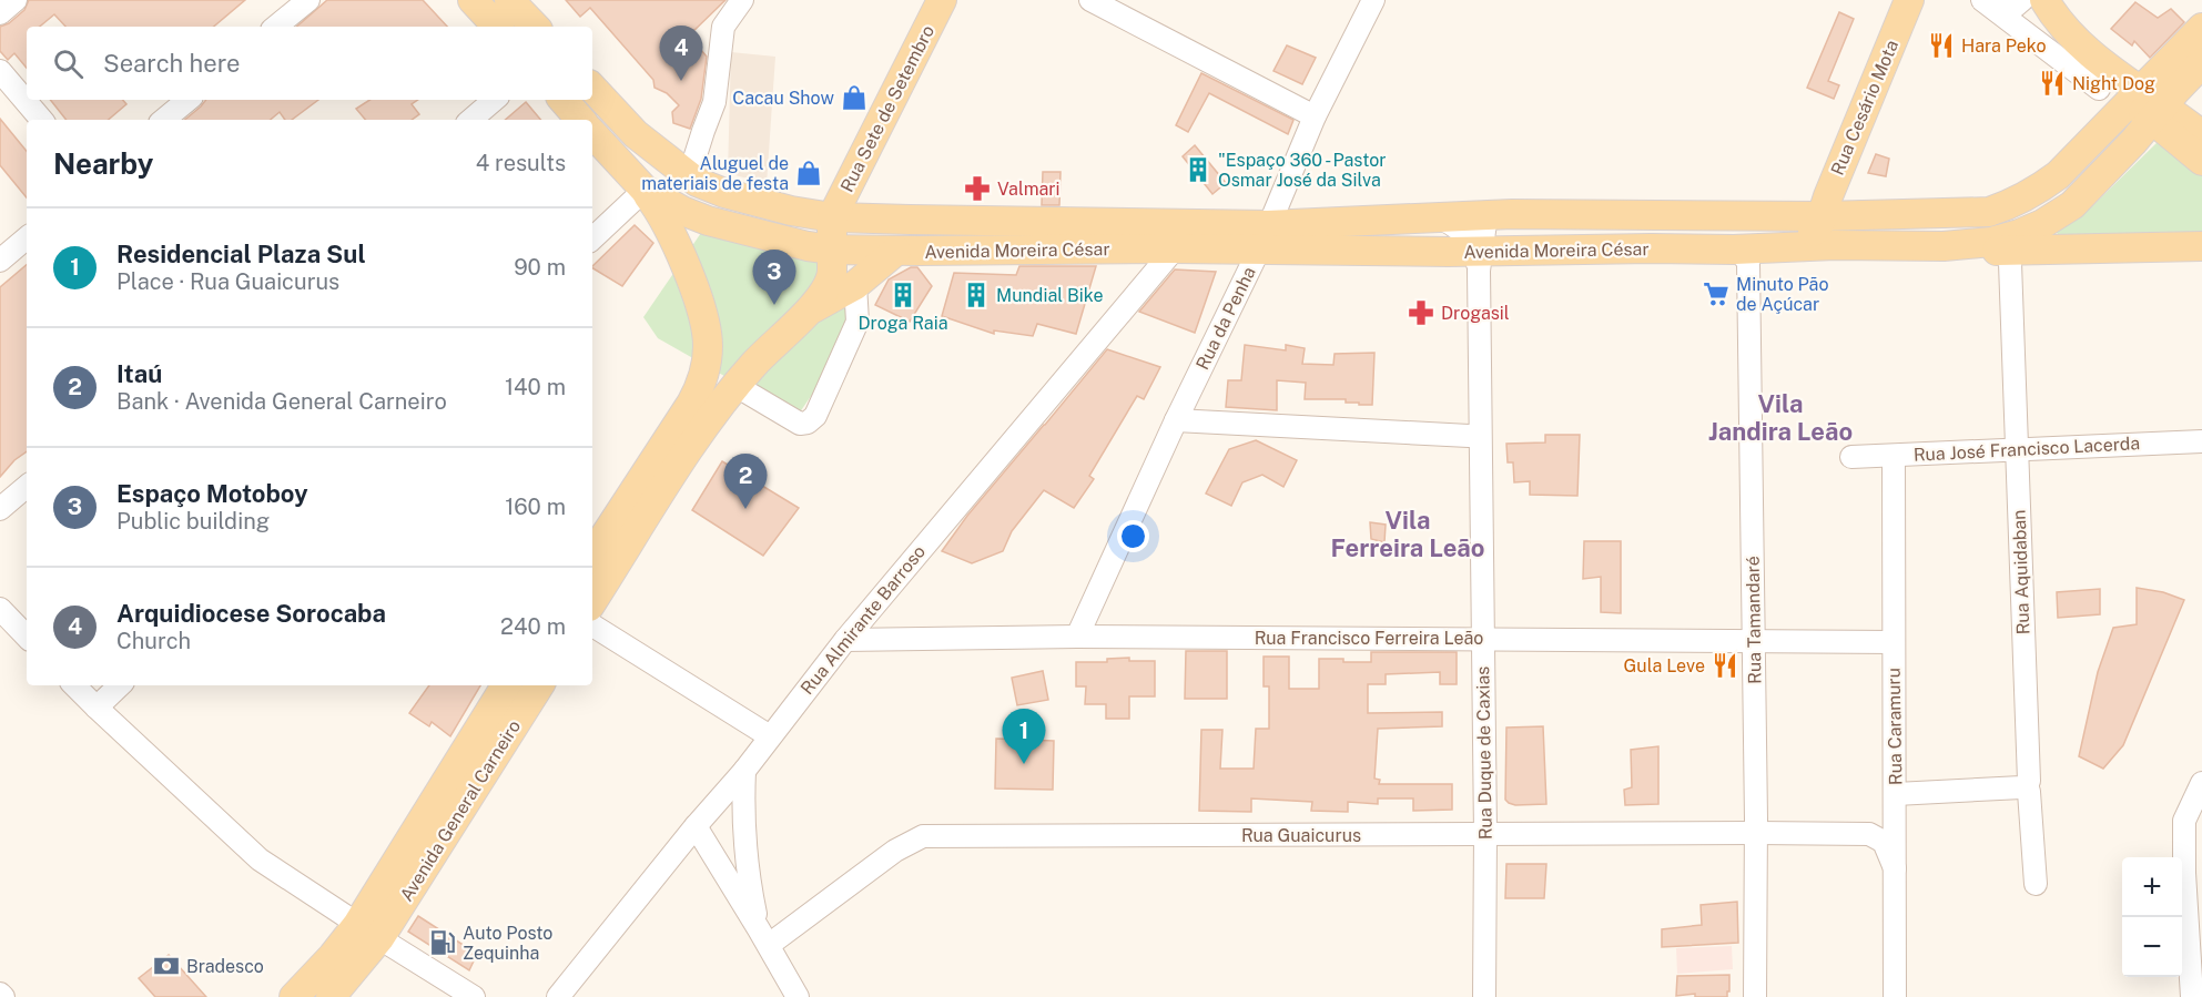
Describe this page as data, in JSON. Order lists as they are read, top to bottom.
{
  "streets": {
    "main road": [
      "Rua Cesário Mota",
      "Rua Sete de Setembro",
      "Avenida Moreira César",
      "Avenida General Carneiro"
    ],
    "street": [
      "Rua da Penha",
      "Rua José Francisco Lacerda",
      "Rua Aquidaban",
      "Rua Almirante Barroso",
      "Rua Tamandaré",
      "Rua Francisco Ferreira Leão",
      "Rua Caramuru",
      "Rua Duque de Caxias",
      "Rua Guaicurus"
    ]
  },
  "crossings": [
    ["Rua Cesário Mota", "Avenida Moreira César"],
    ["Rua Sete de Setembro", "Avenida Moreira César"],
    ["Avenida Moreira César", "Rua da Penha"],
    ["Avenida Moreira César", "Rua Aquidaban"],
    ["Avenida Moreira César", "Rua Almirante Barroso"],
    ["Avenida Moreira César", "Rua Tamandaré"],
    ["Avenida Moreira César", "Rua Duque de Caxias"],
    ["Rua da Penha", "Rua Francisco Ferreira Leão"],
    ["Rua José Francisco Lacerda", "Rua Aquidaban"],
    ["Rua José Francisco Lacerda", "Rua Caramuru"],
    ["Rua Almirante Barroso", "Rua Francisco Ferreira Leão"],
    ["Rua Tamandaré", "Rua Francisco Ferreira Leão"],
    ["Rua Tamandaré", "Rua Guaicurus"],
    ["Rua Francisco Ferreira Leão", "Rua Caramuru"],
    ["Rua Francisco Ferreira Leão", "Rua Duque de Caxias"],
    ["Rua Duque de Caxias", "Rua Guaicurus"]
  ],
  "districts": ["Vila Jandira Leão", "Vila Ferreira Leão"],
  "places": {
    "restaurant": ["Hara Peko", "Night Dog", "Gula Leve"],
    "shop": ["Cacau Show", "Aluguel de materiais de festa"],
    "building": ["\"Espaço 360 - Pastor Osmar José da Silva", "Droga Raia", "Mundial Bike"],
    "pharmacy": ["Valmari", "Drogasil"],
    "supermarket": ["Minuto Pão de Açúcar"],
    "fuel station": ["Auto Posto Zequinha"],
    "bank": ["Bradesco"]
  },
  "page": {
    "pins": [
      "4",
      "3",
      "2",
      "1"
    ],
    "search": "Search here",
    "heading": ["Nearby", "4 results"],
    "list": [
      {
        "mark": "1",
        "name": "Residencial Plaza Sul",
        "note": "Place · Rua Guaicurus",
        "value": "90 m"
      },
      {
        "mark": "2",
        "name": "Itaú",
        "note": "Bank · Avenida General Carneiro",
        "value": "140 m"
      },
      {
        "mark": "3",
        "name": "Espaço Motoboy",
        "note": "Public building",
        "value": "160 m"
      },
      {
        "mark": "4",
        "name": "Arquidiocese Sorocaba",
        "note": "Church",
        "value": "240 m"
      }
    ],
    "map_buttons": ["+", "−"]
  }
}
